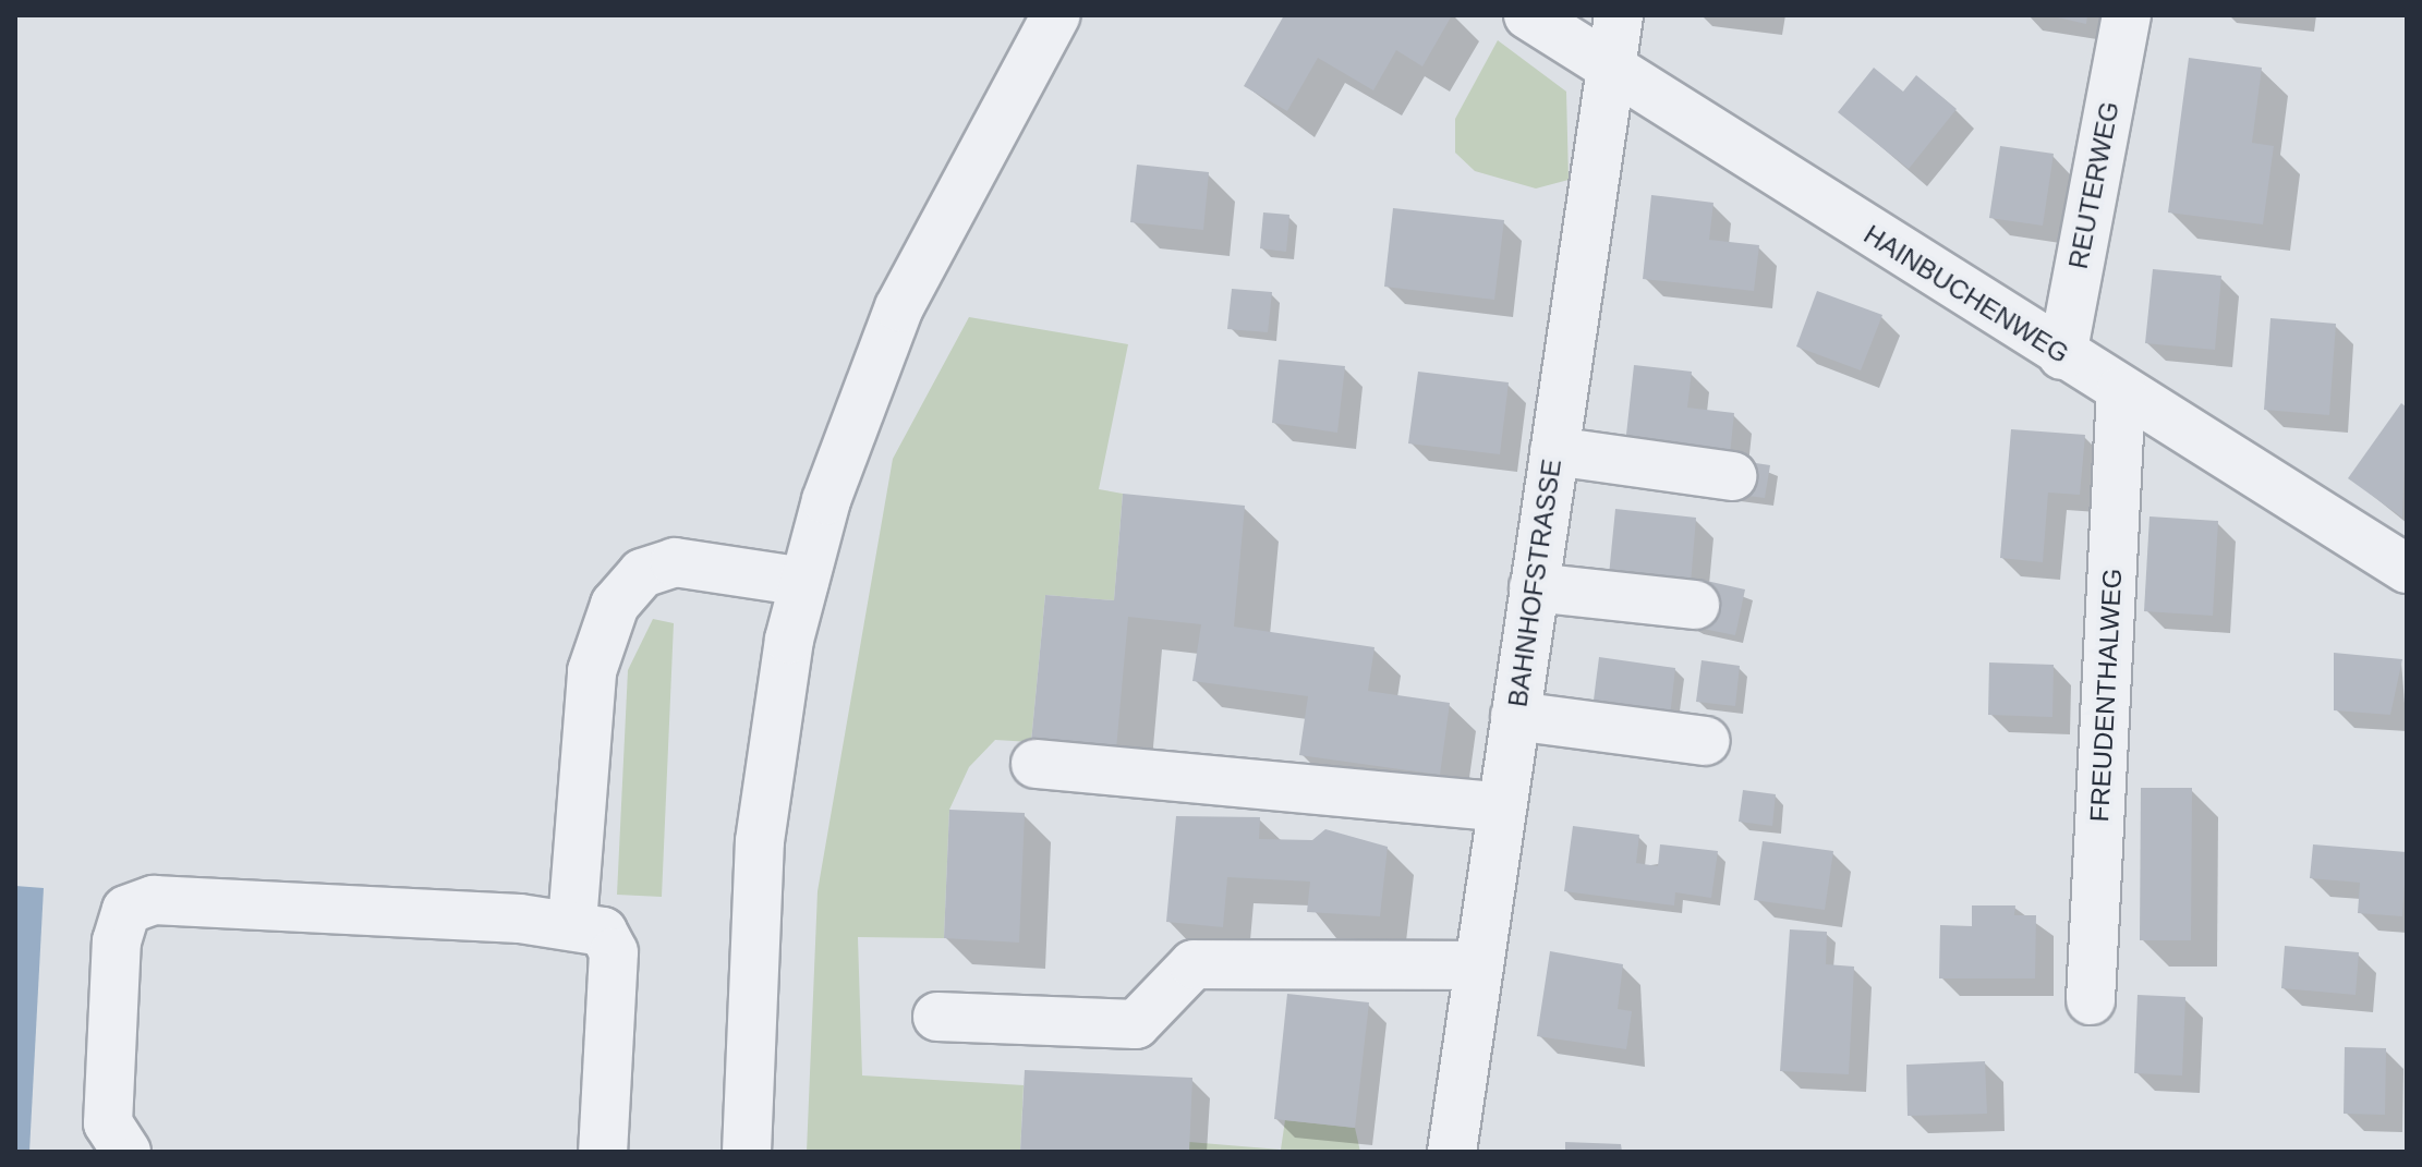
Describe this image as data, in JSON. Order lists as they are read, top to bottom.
{
  "streets": {
    "street": [
      "REUTERWEG",
      "HAINBUCHENWEG",
      "BAHNHOFSTRASSE",
      "FREUDENTHALWEG"
    ]
  },
  "crossings": [
    ["REUTERWEG", "HAINBUCHENWEG"],
    ["HAINBUCHENWEG", "BAHNHOFSTRASSE"],
    ["HAINBUCHENWEG", "FREUDENTHALWEG"]
  ]
}
